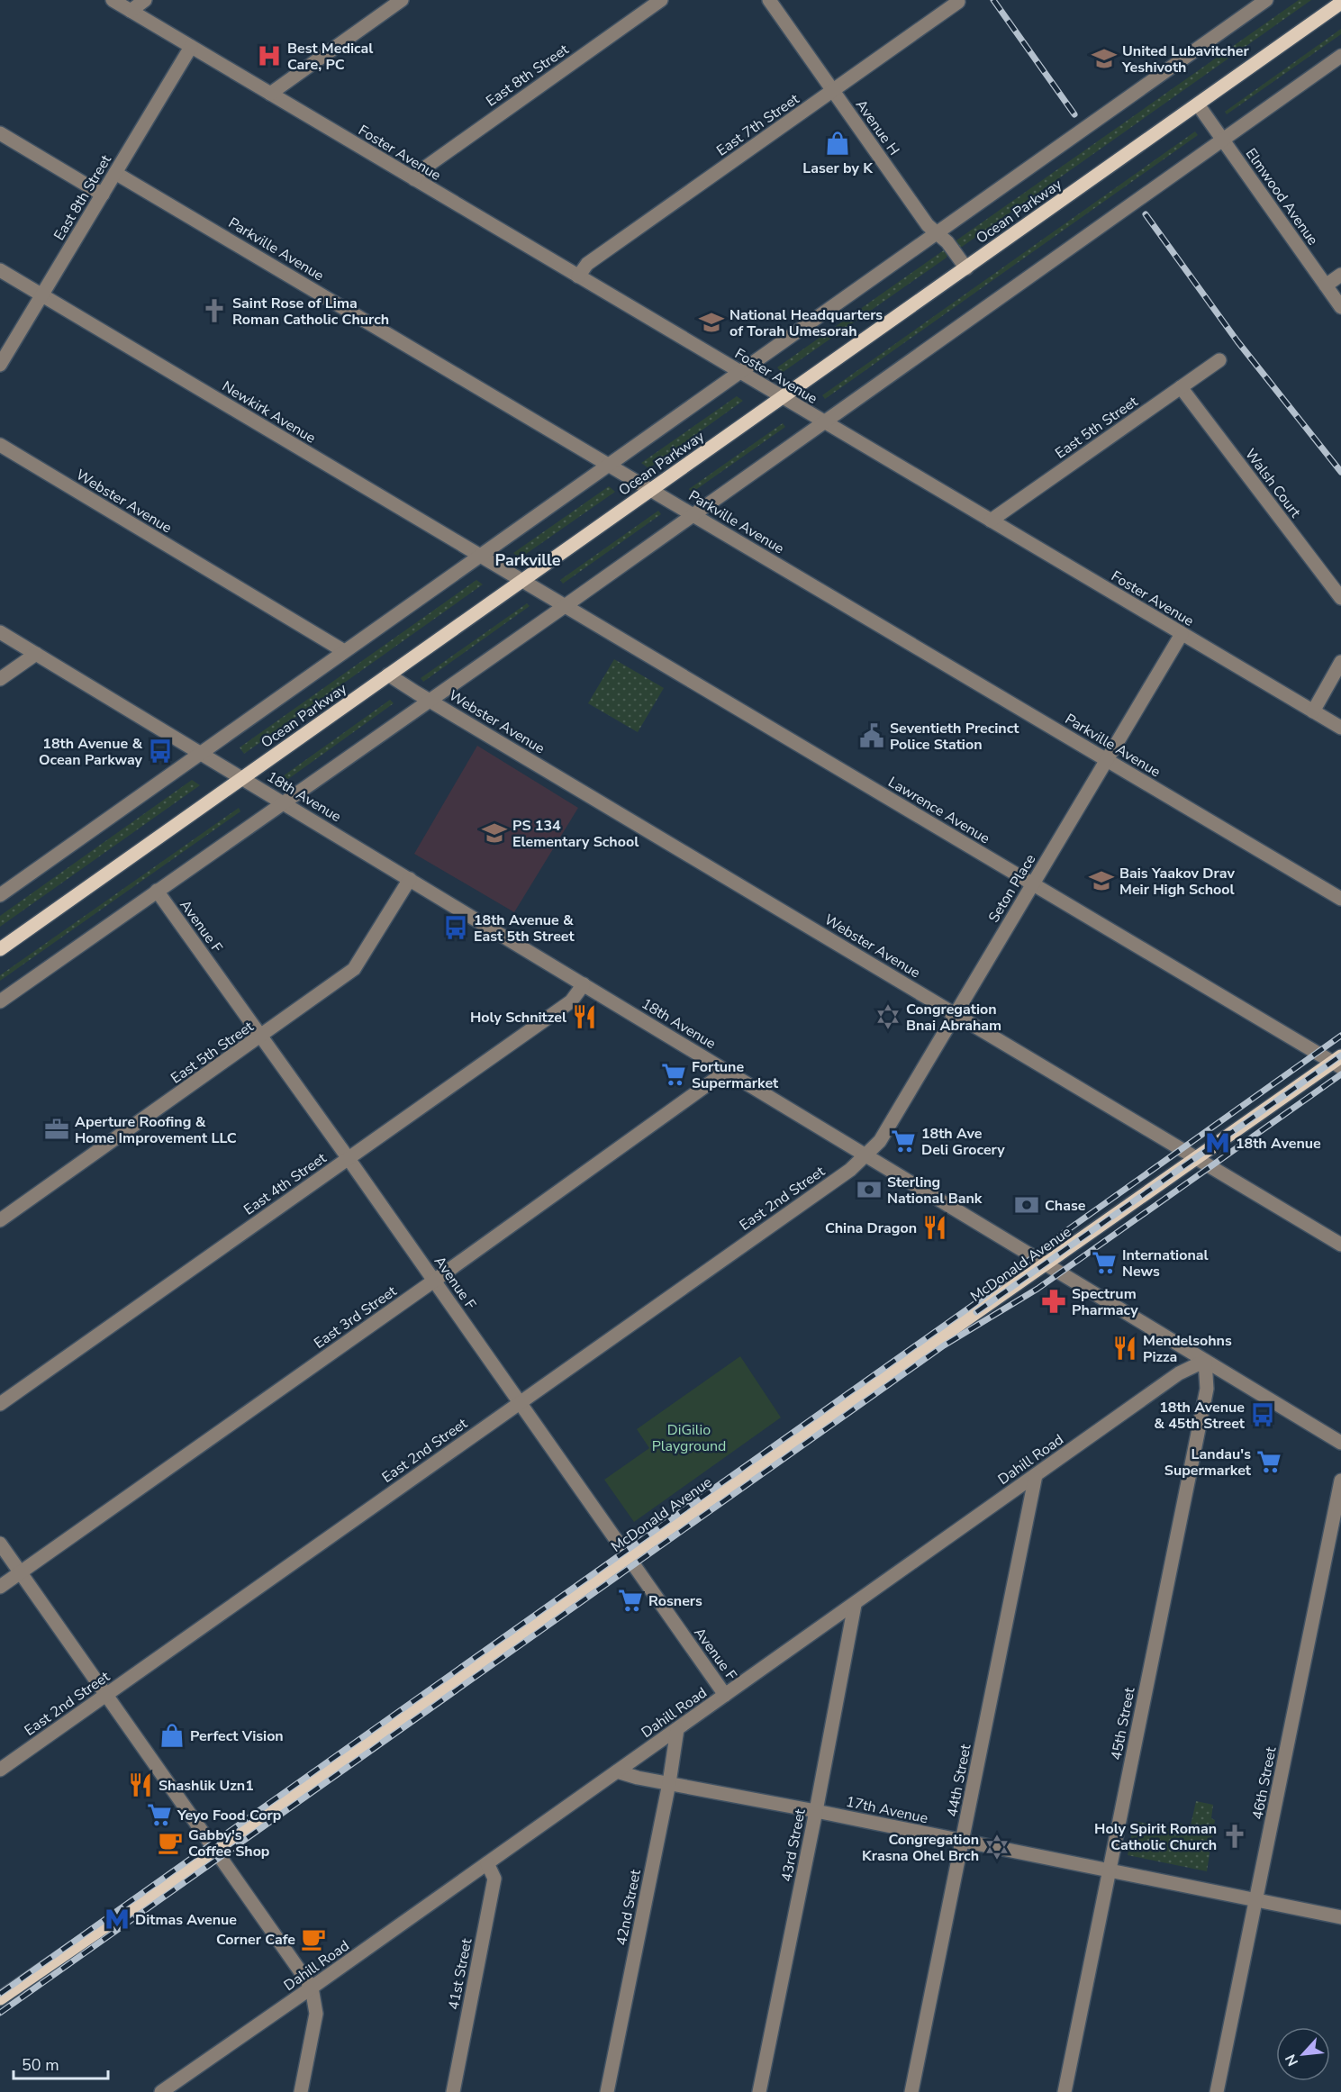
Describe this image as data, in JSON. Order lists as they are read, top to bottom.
{
  "streets": {
    "main road": ["Ocean Parkway", "McDonald Avenue"],
    "street": [
      "East 8th Street",
      "East 7th Street",
      "Avenue H",
      "Foster Avenue",
      "Elmwood Avenue",
      "Parkville Avenue",
      "Newkirk Avenue",
      "East 5th Street",
      "Walsh Court",
      "Webster Avenue",
      "18th Avenue",
      "Lawrence Avenue",
      "Seton Place",
      "Avenue F",
      "East 4th Street",
      "East 2nd Street",
      "East 3rd Street",
      "Dahill Road",
      "45th Street",
      "44th Street",
      "46th Street",
      "17th Avenue",
      "43rd Street",
      "42nd Street",
      "41st Street"
    ]
  },
  "crossings": [
    ["East 8th Street", "Foster Avenue"],
    ["East 8th Street", "Parkville Avenue"],
    ["East 8th Street", "Newkirk Avenue"],
    ["East 7th Street", "Avenue H"],
    ["East 7th Street", "Foster Avenue"],
    ["Avenue H", "Ocean Parkway"],
    ["Foster Avenue", "Ocean Parkway"],
    ["Foster Avenue", "East 5th Street"],
    ["Foster Avenue", "Seton Place"],
    ["Elmwood Avenue", "Ocean Parkway"],
    ["Ocean Parkway", "Parkville Avenue"],
    ["Ocean Parkway", "Newkirk Avenue"],
    ["Ocean Parkway", "Webster Avenue"],
    ["Ocean Parkway", "18th Avenue"],
    ["Ocean Parkway", "Lawrence Avenue"],
    ["Parkville Avenue", "Seton Place"],
    ["Newkirk Avenue", "Lawrence Avenue"],
    ["East 5th Street", "Walsh Court"],
    ["East 5th Street", "18th Avenue"],
    ["East 5th Street", "Avenue F"],
    ["Webster Avenue", "Seton Place"],
    ["Webster Avenue", "McDonald Avenue"],
    ["18th Avenue", "Seton Place"],
    ["18th Avenue", "East 4th Street"],
    ["18th Avenue", "East 2nd Street"],
    ["18th Avenue", "McDonald Avenue"],
    ["18th Avenue", "East 3rd Street"],
    ["18th Avenue", "Dahill Road"],
    ["18th Avenue", "45th Street"],
    ["Lawrence Avenue", "Seton Place"],
    ["Lawrence Avenue", "McDonald Avenue"],
    ["Seton Place", "East 2nd Street"],
    ["Avenue F", "East 4th Street"],
    ["Avenue F", "East 2nd Street"],
    ["Avenue F", "McDonald Avenue"],
    ["Avenue F", "East 3rd Street"],
    ["Avenue F", "Dahill Road"],
    ["Dahill Road", "45th Street"],
    ["Dahill Road", "44th Street"],
    ["Dahill Road", "17th Avenue"],
    ["Dahill Road", "43rd Street"],
    ["Dahill Road", "42nd Street"],
    ["Dahill Road", "41st Street"],
    ["45th Street", "17th Avenue"],
    ["44th Street", "17th Avenue"],
    ["46th Street", "17th Avenue"],
    ["17th Avenue", "43rd Street"],
    ["17th Avenue", "42nd Street"]
  ],
  "districts": ["Parkville"],
  "parks": ["DiGilio Playground"],
  "places": {
    "hospital": ["Best Medical Care, PC"],
    "school or university": [
      "United Lubavitcher Yeshivoth",
      "National Headquarters of Torah Umesorah",
      "PS 134 Elementary School",
      "Bais Yaakov Drav Meir High School"
    ],
    "shop": ["Laser by K", "Perfect Vision"],
    "church": ["Saint Rose of Lima Roman Catholic Church", "Holy Spirit Roman Catholic Church"],
    "public building": ["Seventieth Precinct Police Station"],
    "bus stop": ["18th Avenue & Ocean Parkway", "18th Avenue & East 5th Street", "18th Avenue & 45th Street"],
    "restaurant": [
      "Holy Schnitzel",
      "China Dragon",
      "Mendelsohns Pizza",
      "Shashlik Uzn1"
    ],
    "synagogue": ["Congregation Bnai Abraham", "Congregation Krasna Ohel Brch"],
    "supermarket": [
      "Fortune Supermarket",
      "18th Ave Deli Grocery",
      "International News",
      "Landau's Supermarket",
      "Rosners",
      "Yeyo Food Corp"
    ],
    "office": ["Aperture Roofing & Home Improvement LLC"],
    "metro station": ["18th Avenue", "Ditmas Avenue"],
    "bank": ["Sterling National Bank", "Chase"],
    "pharmacy": ["Spectrum Pharmacy"],
    "cafe": ["Gabby's Coffee Shop", "Corner Cafe"]
  },
  "scale_bar": "50 m",
  "north": "bottom left"
}
